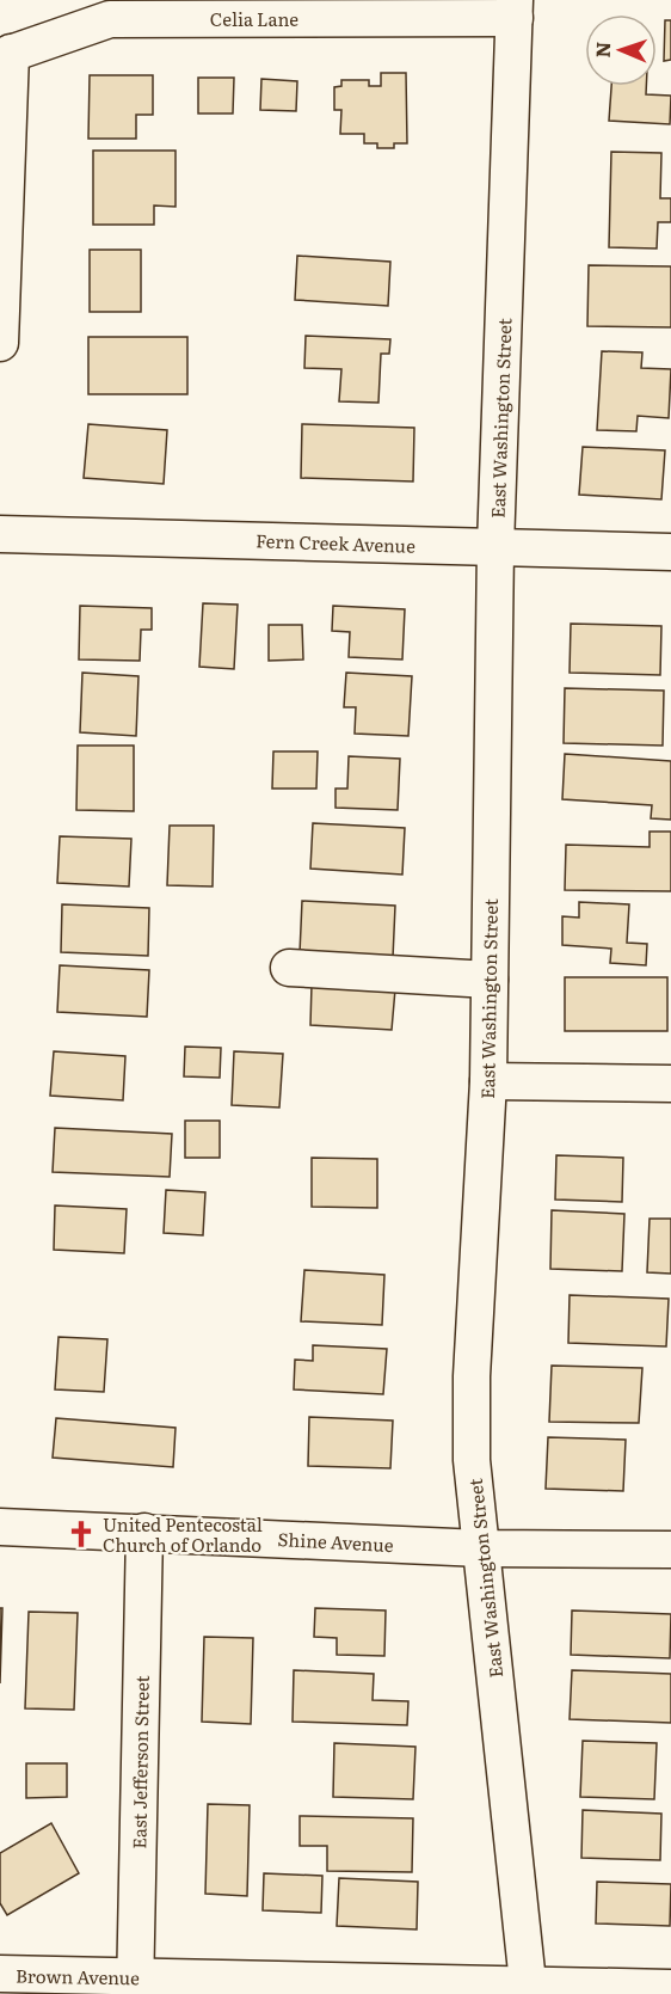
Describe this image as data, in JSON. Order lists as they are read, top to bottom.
{
  "streets": {
    "street": [
      "Celia Lane",
      "East Washington Street",
      "Fern Creek Avenue",
      "Shine Avenue",
      "East Jefferson Street",
      "Brown Avenue"
    ]
  },
  "crossings": [
    ["Celia Lane", "East Washington Street"],
    ["East Washington Street", "Fern Creek Avenue"],
    ["East Washington Street", "Shine Avenue"],
    ["East Washington Street", "Brown Avenue"],
    ["Shine Avenue", "East Jefferson Street"],
    ["East Jefferson Street", "Brown Avenue"]
  ],
  "places": {
    "church": ["United Pentecostal Church of Orlando"]
  },
  "north": "left"
}
